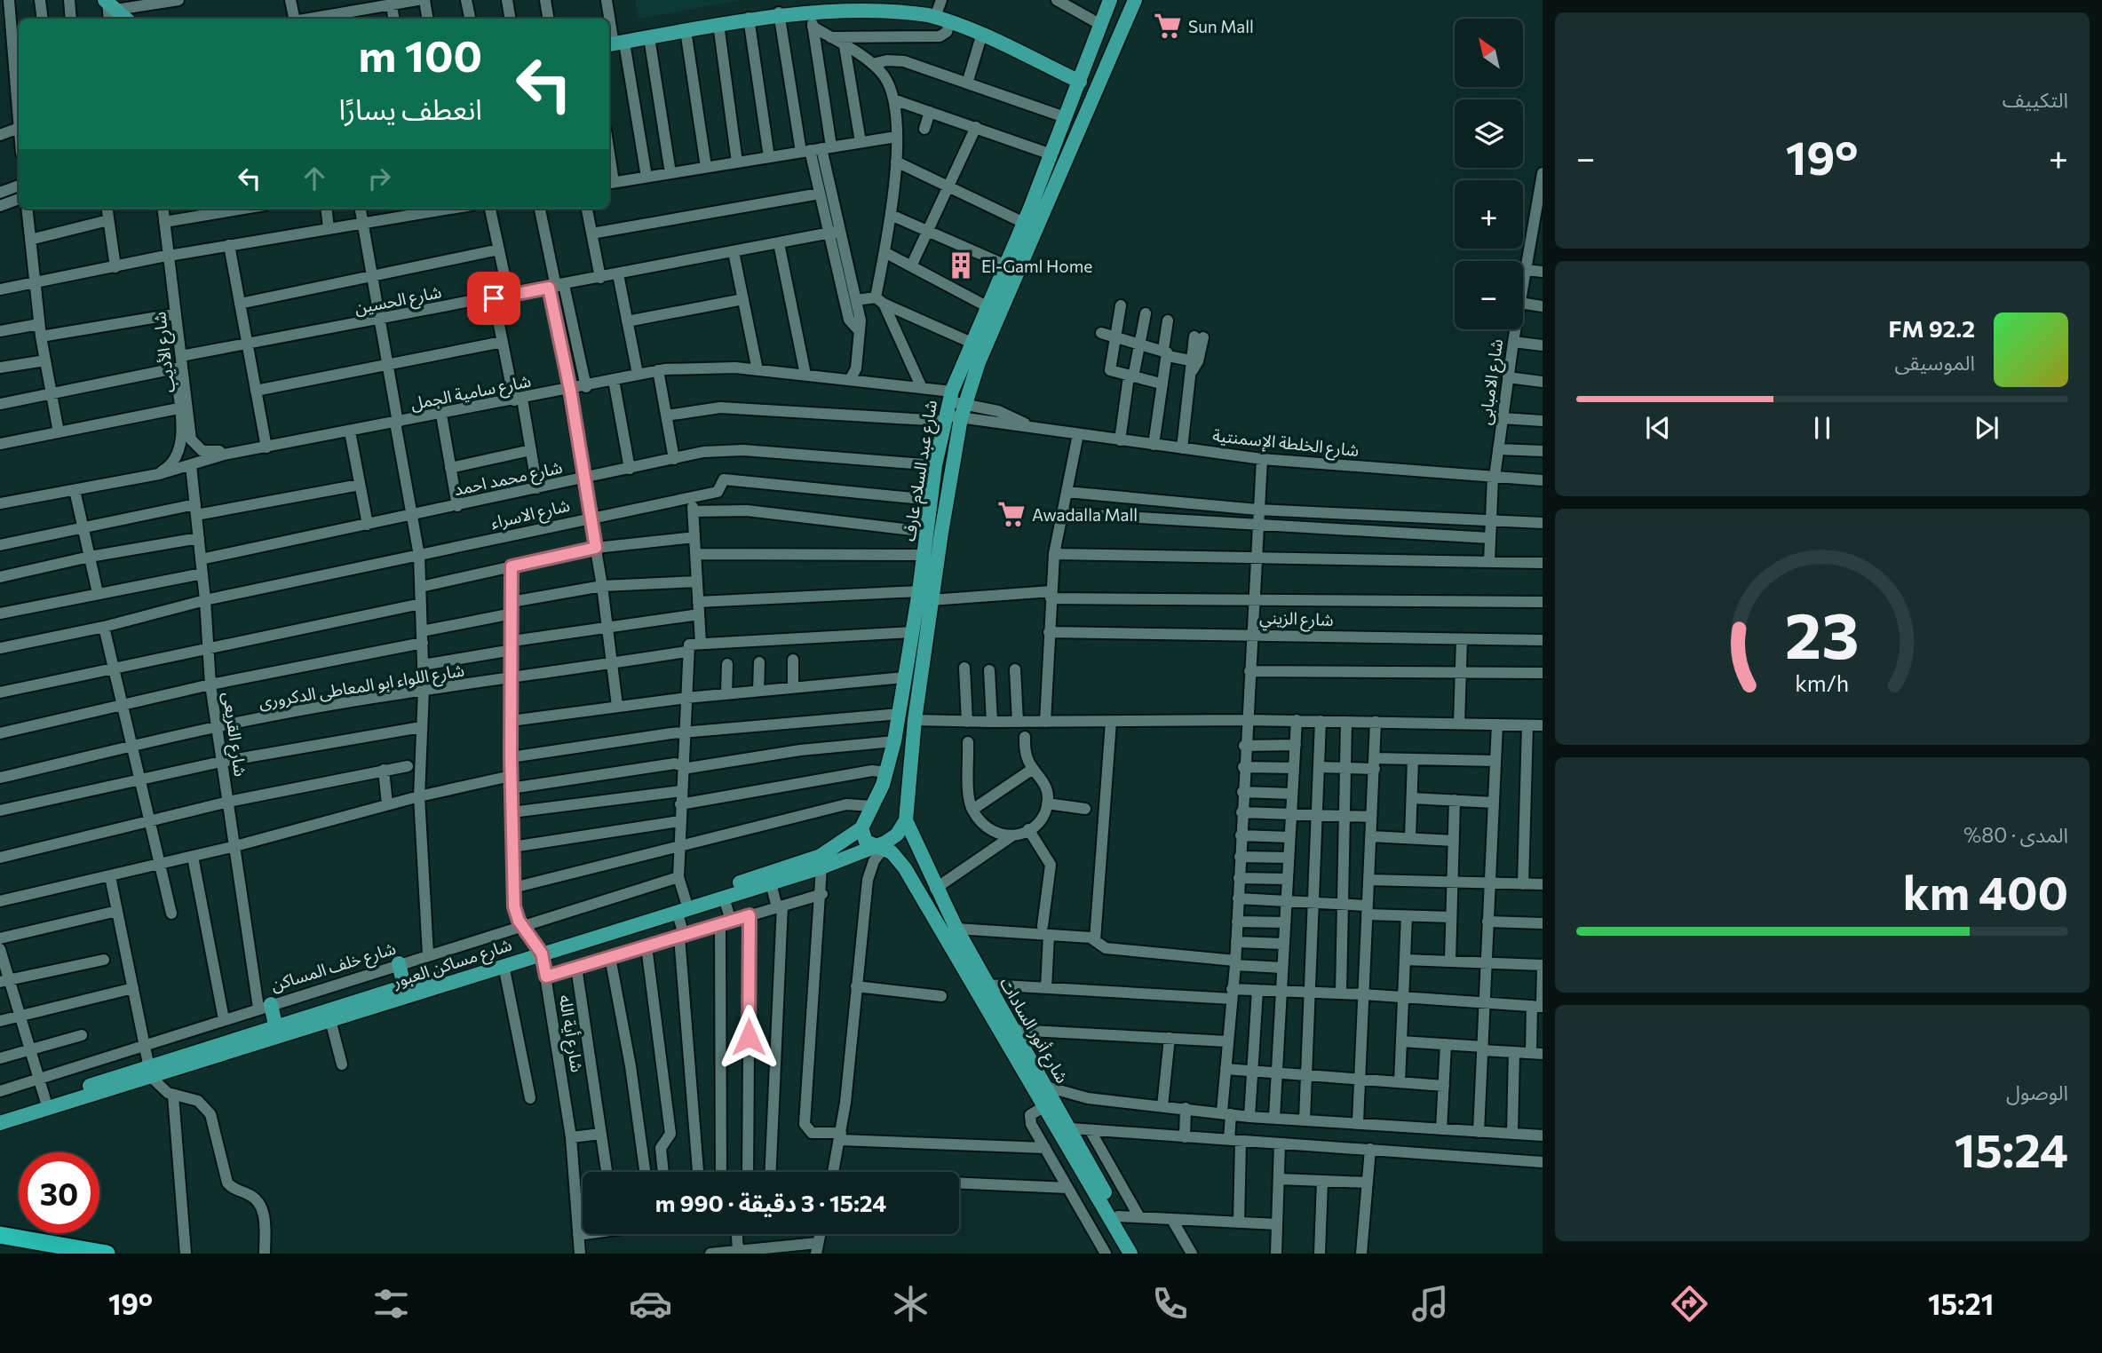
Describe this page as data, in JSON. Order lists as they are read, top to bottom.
{
  "streets": {
    "main road": ["شارع عبد السلام عارف", "شارع مساكن العبور", "شارع أنور السادات"],
    "street": [
      "شارع الحسين",
      "شارع الأديب",
      "شارع الامبابى",
      "شارع سامية الجمل",
      "شارع الخلطة الإسمنتية",
      "شارع محمد احمد",
      "شارع الاسراء",
      "شارع الزيني",
      "شارع اللواء ابو المعاطى الدكرورى",
      "شارع القريعى",
      "شارع خلف المساكن",
      "شارع أية الله"
    ]
  },
  "crossings": [
    ["شارع الحسين", "شارع الأديب"],
    ["شارع الأديب", "شارع سامية الجمل"],
    ["شارع الامبابى", "شارع الخلطة الإسمنتية"],
    ["شارع سامية الجمل", "شارع الخلطة الإسمنتية"],
    ["شارع سامية الجمل", "شارع عبد السلام عارف"],
    ["شارع سامية الجمل", "شارع القريعى"],
    ["شارع الخلطة الإسمنتية", "شارع عبد السلام عارف"],
    ["شارع عبد السلام عارف", "شارع محمد احمد"],
    ["شارع عبد السلام عارف", "شارع الاسراء"],
    ["شارع عبد السلام عارف", "شارع مساكن العبور"],
    ["شارع عبد السلام عارف", "شارع أنور السادات"],
    ["شارع محمد احمد", "شارع القريعى"],
    ["شارع الاسراء", "شارع القريعى"],
    ["شارع اللواء ابو المعاطى الدكرورى", "شارع القريعى"],
    ["شارع اللواء ابو المعاطى الدكرورى", "شارع أية الله"],
    ["شارع القريعى", "شارع خلف المساكن"],
    ["شارع مساكن العبور", "شارع أنور السادات"],
    ["شارع مساكن العبور", "شارع أية الله"],
    ["شارع خلف المساكن", "شارع أية الله"]
  ],
  "places": {
    "supermarket": ["Sun Mall", "Awadalla Mall"],
    "building": ["El-Gaml Home"]
  },
  "north": "top left",
  "page": {
    "tile": [
      "التكييف",
      ["المدى · 80%", "400 km"],
      ["الوصول", "15:24"]
    ],
    "map_buttons": ["+", "−"],
    "turn": ["100 m", "انعطف يسارًا"],
    "heat": ["−", "19°", "+"],
    "song": ["92.2 FM", "الموسيقى"],
    "limit": "30",
    "trip": "15:24 · 3 دقيقة · 990 m",
    "tabs": ["15:21", "19°"],
    "gauge": ["23", "km/h"]
  }
}
